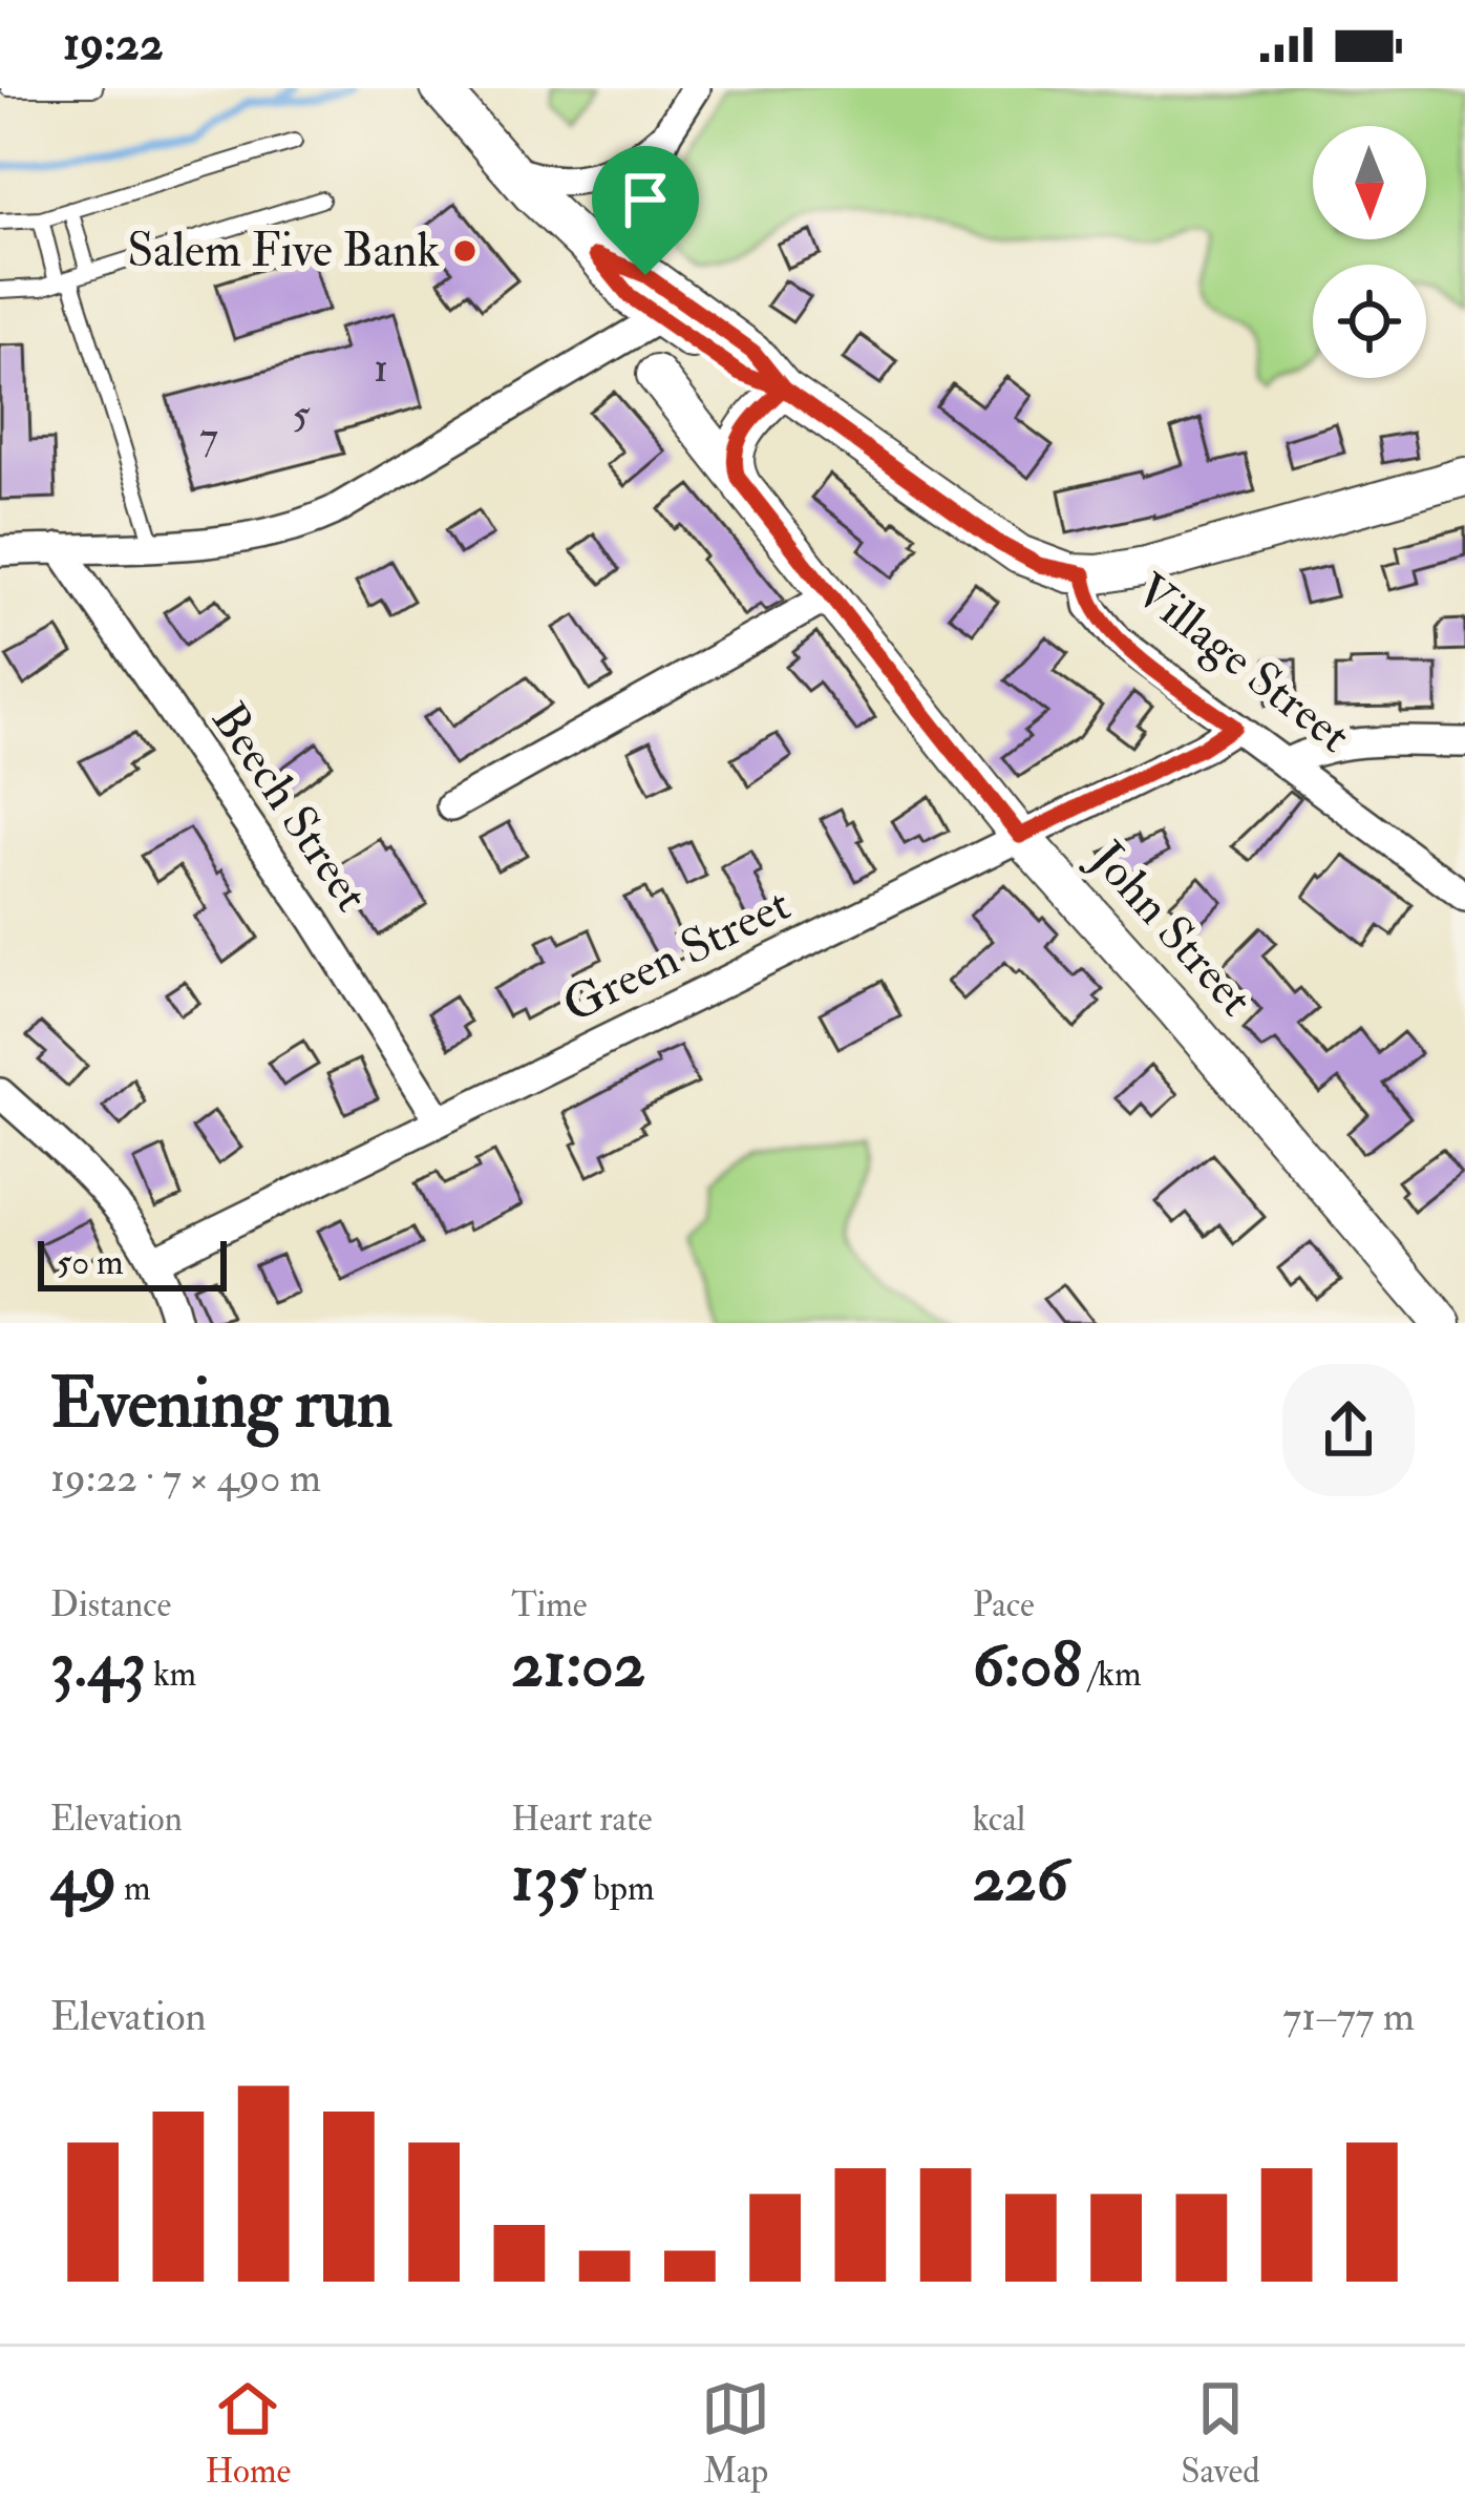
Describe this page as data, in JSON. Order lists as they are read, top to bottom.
{
  "streets": {
    "street": [
      "Village Street",
      "Beech Street",
      "John Street",
      "Green Street"
    ]
  },
  "crossings": [
    ["Village Street", "Green Street"],
    ["Beech Street", "Green Street"],
    ["John Street", "Green Street"]
  ],
  "places": ["Salem Five Bank"],
  "house_numbers": ["1", "5", "7"],
  "scale_bar": "50 m",
  "north": "bottom",
  "page": {
    "status": "19:22",
    "scale": "50 m",
    "heading": ["Evening run", "19:22 · 7 × 490 m"],
    "stats": [
      ["Distance", "3.43 km"],
      ["Time", "21:02"],
      ["Pace", "6:08 /km"],
      ["Elevation", "49 m"],
      ["Heart rate", "135 bpm"],
      ["kcal", "226"]
    ],
    "chart": ["Elevation", "71–77 m"],
    "tabs": ["Home", "Map", "Saved"]
  }
}
